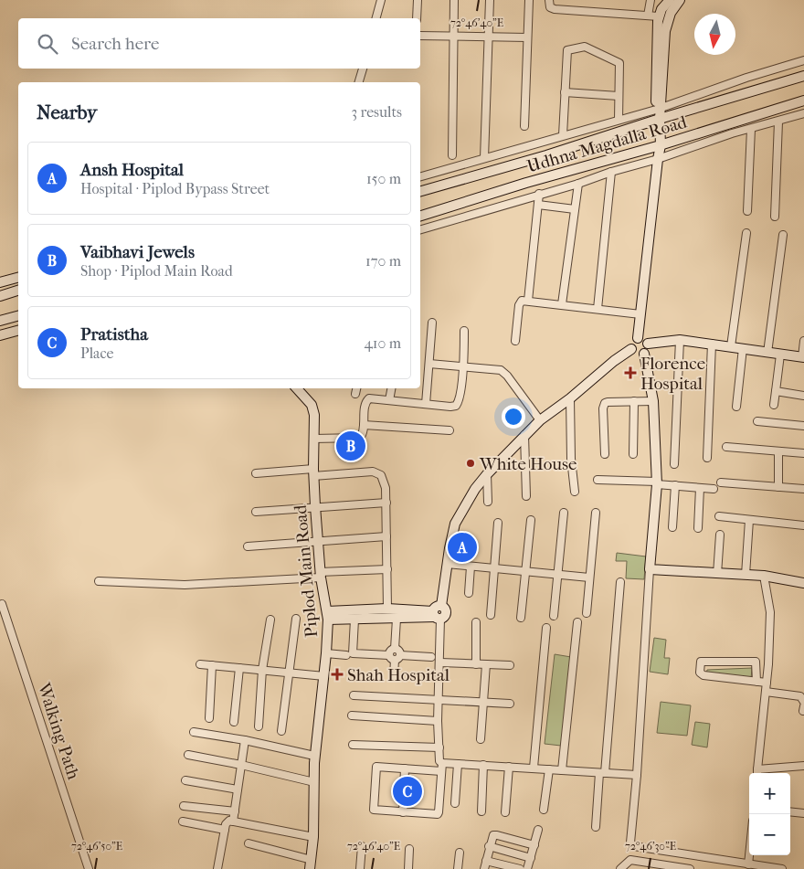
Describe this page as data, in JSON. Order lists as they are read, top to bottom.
{
  "streets": {
    "street": ["Udhna Magdalla Road", "Piplod Main Road", "Walking Path"]
  },
  "places": {
    "health": ["Florence Hospital", "Shah Hospital"],
    "other": ["White House"]
  },
  "north": "bottom",
  "page": {
    "search": "Search here",
    "heading": ["Nearby", "3 results"],
    "list": [
      {
        "mark": "A",
        "name": "Ansh Hospital",
        "note": "Hospital · Piplod Bypass Street",
        "value": "150 m"
      },
      {
        "mark": "B",
        "name": "Vaibhavi Jewels",
        "note": "Shop · Piplod Main Road",
        "value": "170 m"
      },
      {
        "mark": "C",
        "name": "Pratistha",
        "note": "Place",
        "value": "410 m"
      }
    ],
    "pins": ["B", "A", "C"],
    "map_buttons": ["+", "−"]
  },
  "coordinates": ["72°46'40\"E", "72°46'50\"E", "72°46'30\"E"]
}
